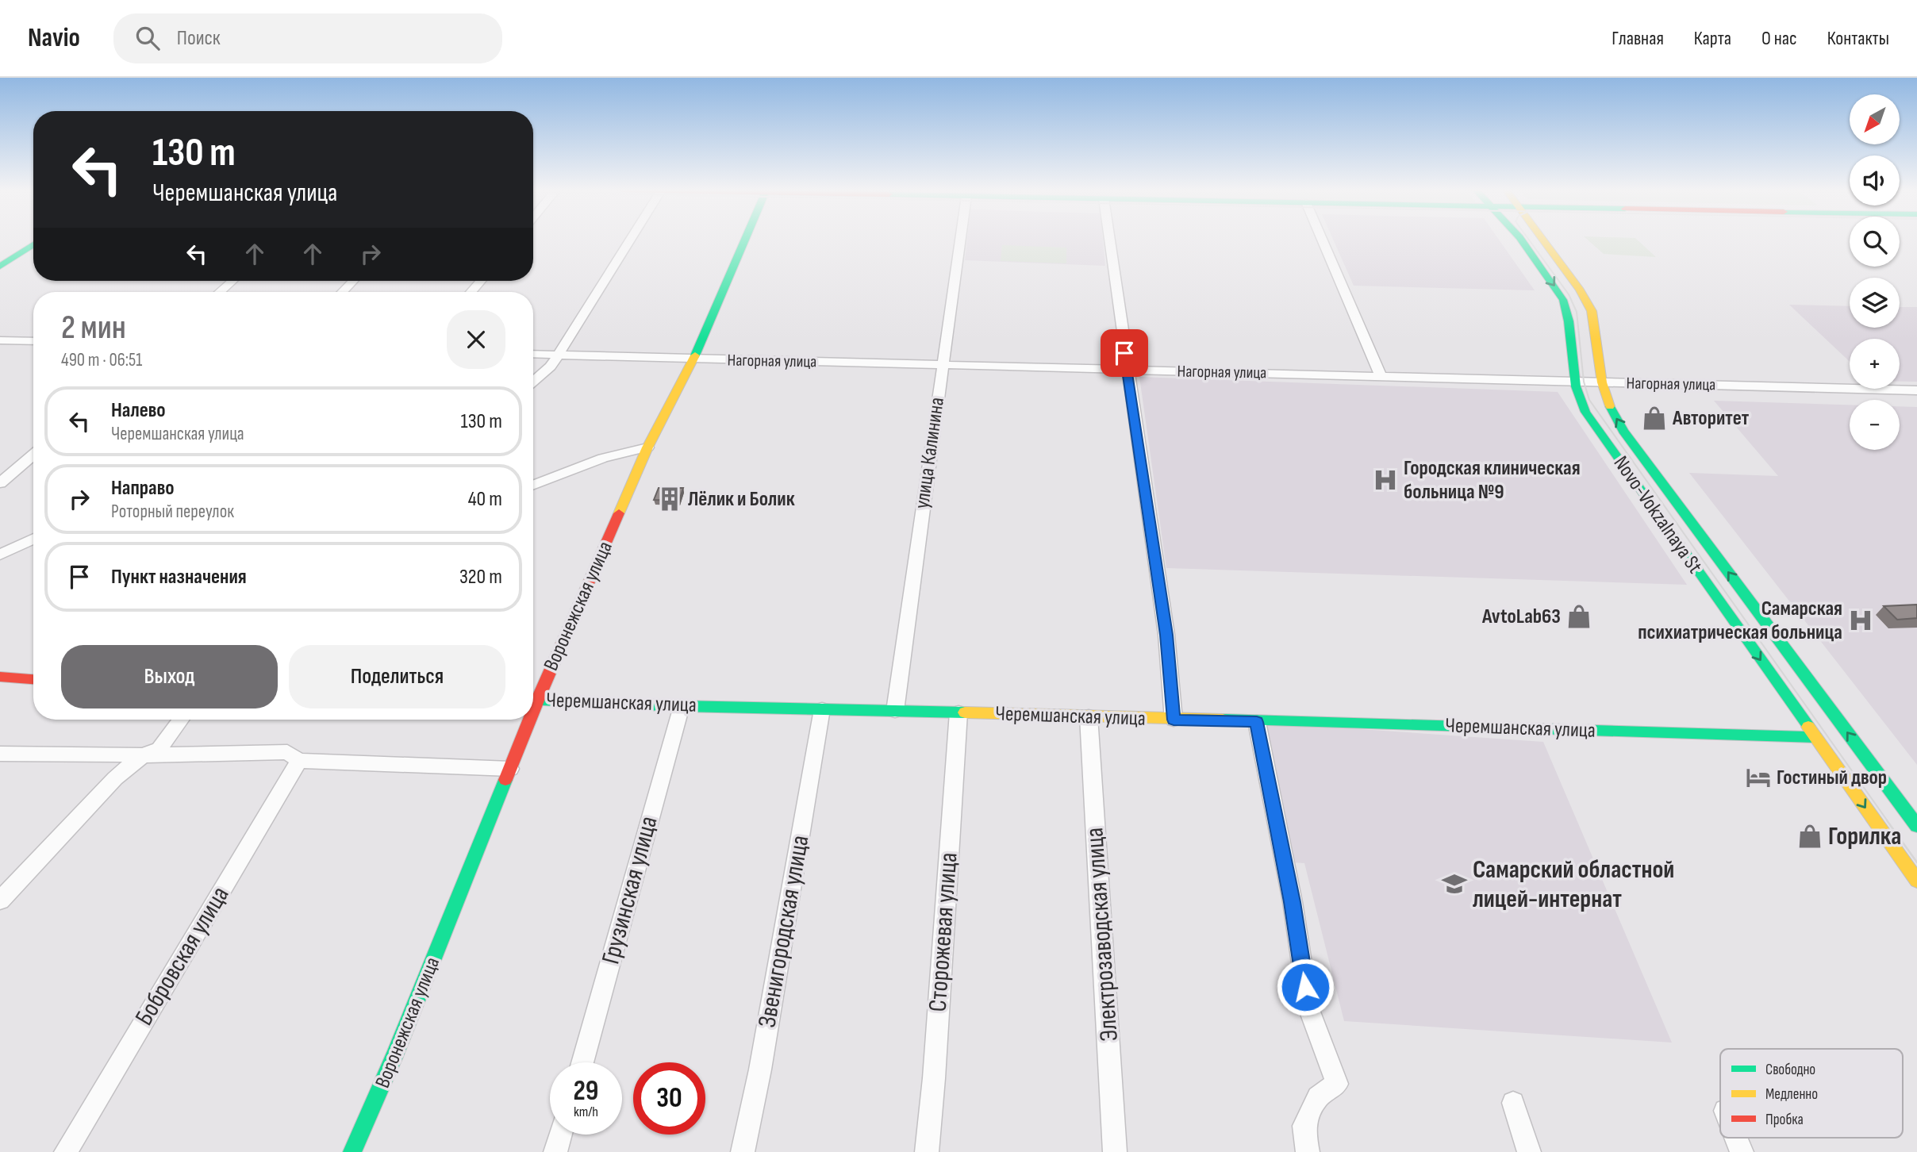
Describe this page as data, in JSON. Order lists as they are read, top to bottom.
{
  "streets": {
    "street": [
      "Нагорная улица",
      "улица Калинина",
      "Novo-Vokzalnaya St",
      "Воронежская улица",
      "Черемшанская улица",
      "Грузинская улица",
      "Звенигородская улица",
      "Сторожевая улица",
      "Электрозаводская улица",
      "Бобровская улица"
    ]
  },
  "crossings": [
    ["Нагорная улица", "улица Калинина"],
    ["Нагорная улица", "Novo-Vokzalnaya St"],
    ["Нагорная улица", "Воронежская улица"],
    ["улица Калинина", "Черемшанская улица"],
    ["Novo-Vokzalnaya St", "Черемшанская улица"],
    ["Черемшанская улица", "Грузинская улица"],
    ["Черемшанская улица", "Звенигородская улица"],
    ["Черемшанская улица", "Сторожевая улица"],
    ["Черемшанская улица", "Электрозаводская улица"]
  ],
  "places": {
    "shop": ["Авторитет", "AvtoLab63", "Горилка"],
    "hospital": ["Городская клиническая больница №9", "Самарская психиатрическая больница"],
    "building": ["Лёлик и Болик"],
    "hotel": ["Гостиный двор"],
    "school or university": ["Самарский областной лицей-интернат"]
  },
  "legend": ["Свободно", "Медленно", "Пробка"],
  "north": "bottom left",
  "page": {
    "header": "Navio",
    "search": "Поиск",
    "nav": [
      "Главная",
      "Карта",
      "О нас",
      "Контакты"
    ],
    "map_buttons": ["+", "−"],
    "turn": ["130 m", "Черемшанская улица"],
    "heading": ["2 мин", "490 m · 06:51"],
    "list": [
      {
        "name": "Налево",
        "note": "Черемшанская улица",
        "value": "130 m"
      },
      {
        "name": "Направо",
        "note": "Роторный переулок",
        "value": "40 m"
      },
      {
        "name": "Пункт назначения",
        "value": "320 m"
      }
    ],
    "buttons": ["Выход", "Поделиться"],
    "speed": "29 km/h",
    "limit": "30"
  }
}
